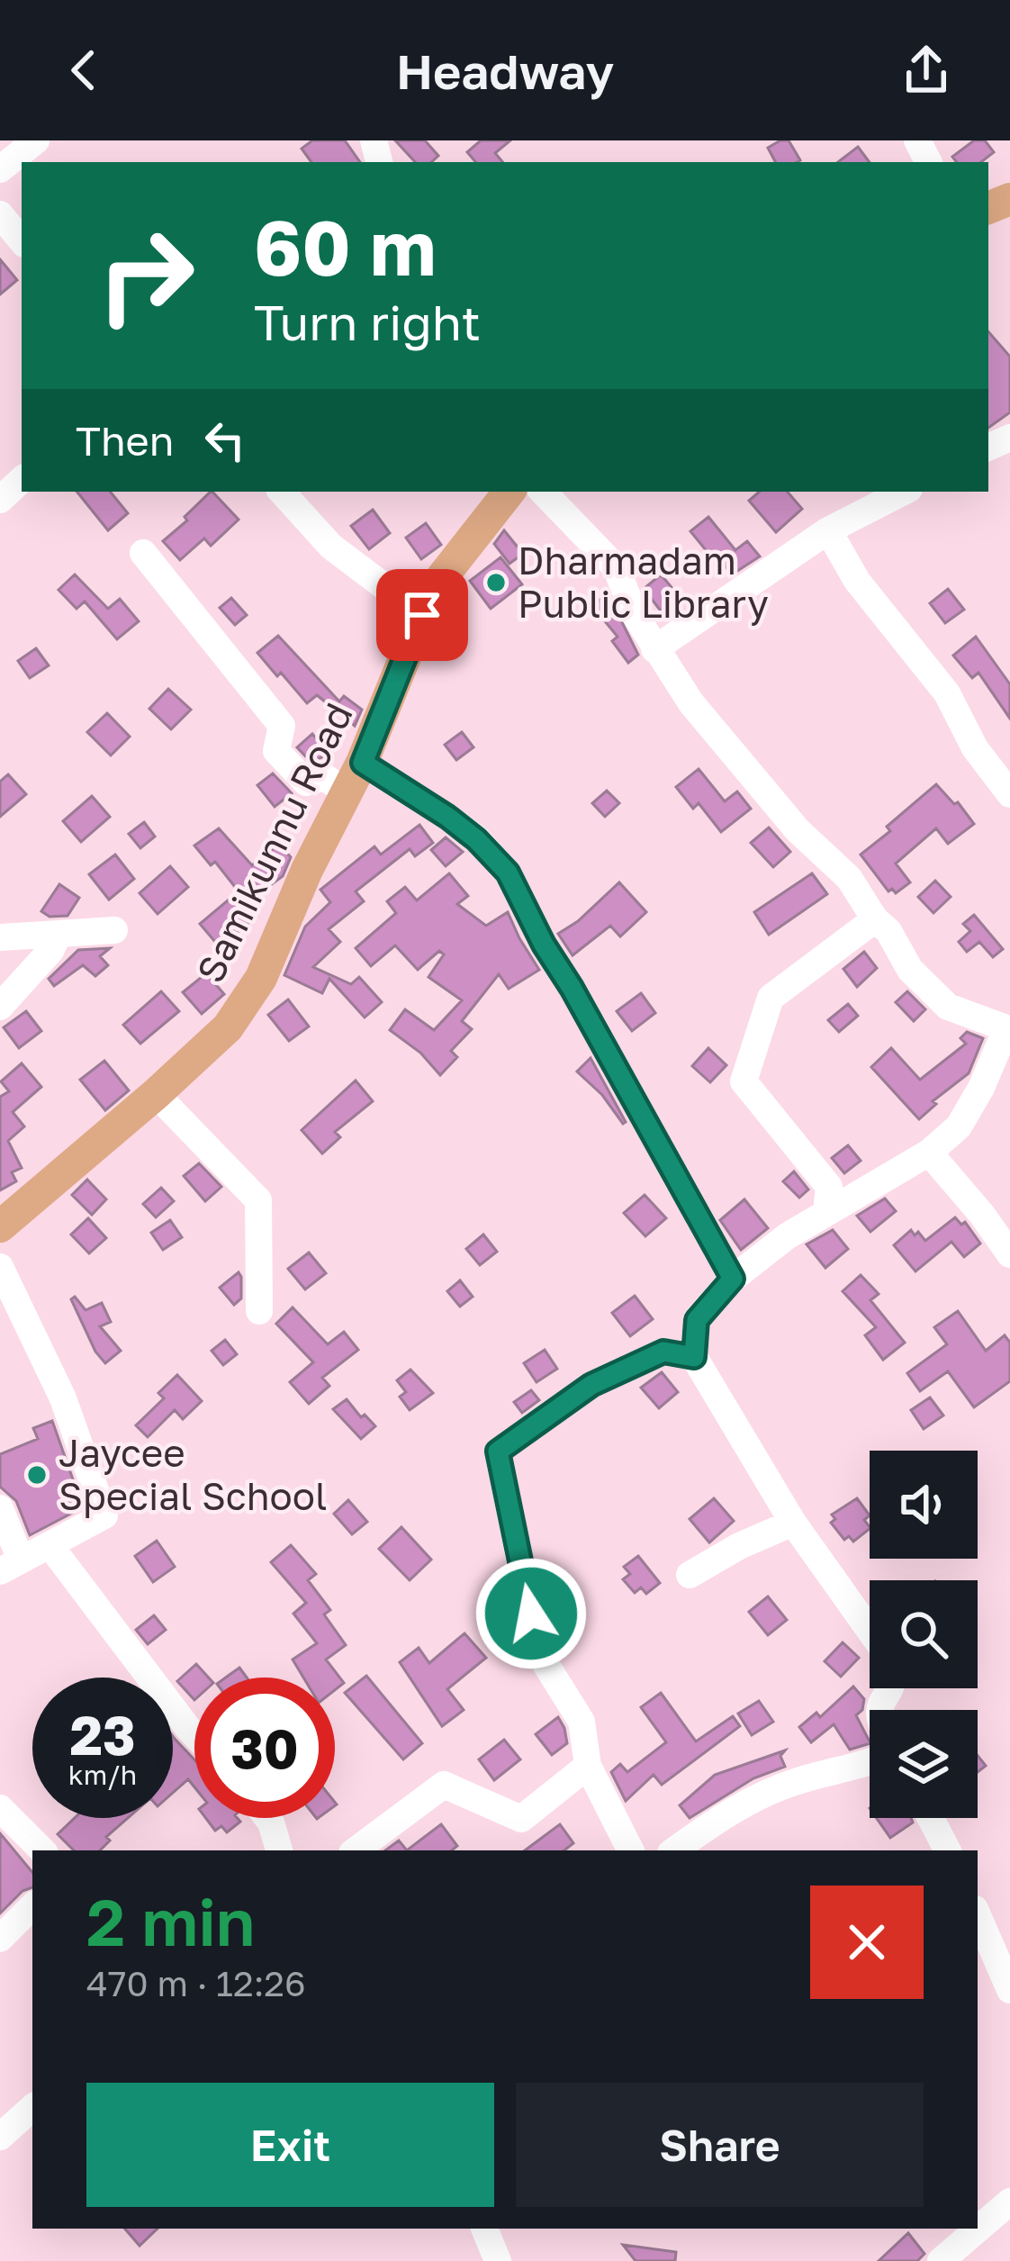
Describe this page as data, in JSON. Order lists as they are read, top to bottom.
{
  "streets": {
    "main road": ["Samikunnu Road"]
  },
  "places": ["Dharmadam Public Library", "Jaycee Special School"],
  "page": {
    "header": "Headway",
    "turn": ["60 m", "Turn right"],
    "then": "Then",
    "speed": "23 km/h",
    "limit": "30",
    "heading": ["2 min", "470 m · 12:26"],
    "buttons": ["Exit", "Share"]
  }
}
